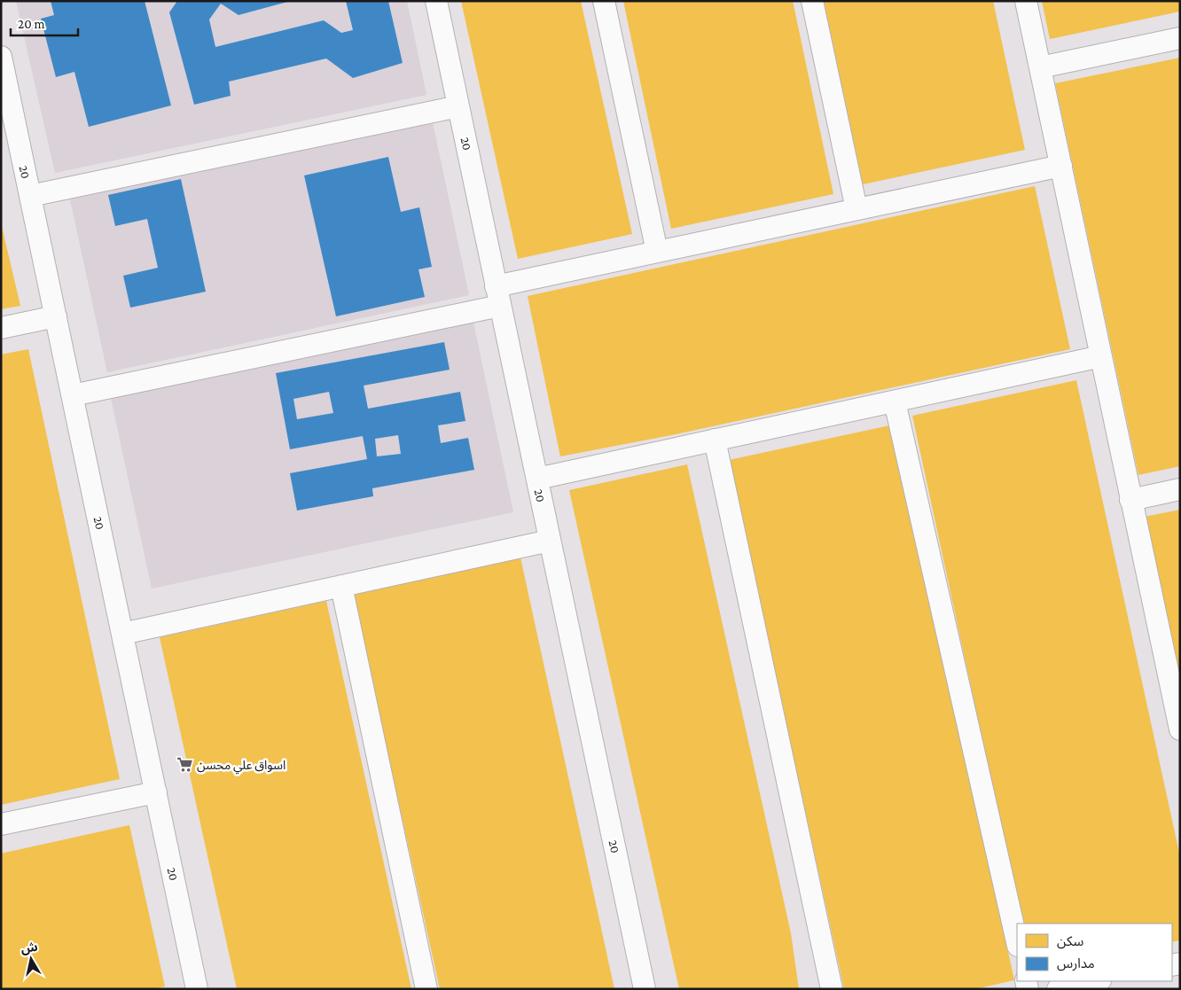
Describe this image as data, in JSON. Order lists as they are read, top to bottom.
{
  "streets": {
    "street": ["20"]
  },
  "places": {
    "supermarket": ["اسواق علي محسن"]
  },
  "legend": ["سكن", "مدارس"],
  "scale_bar": "20 m",
  "north": "top"
}
